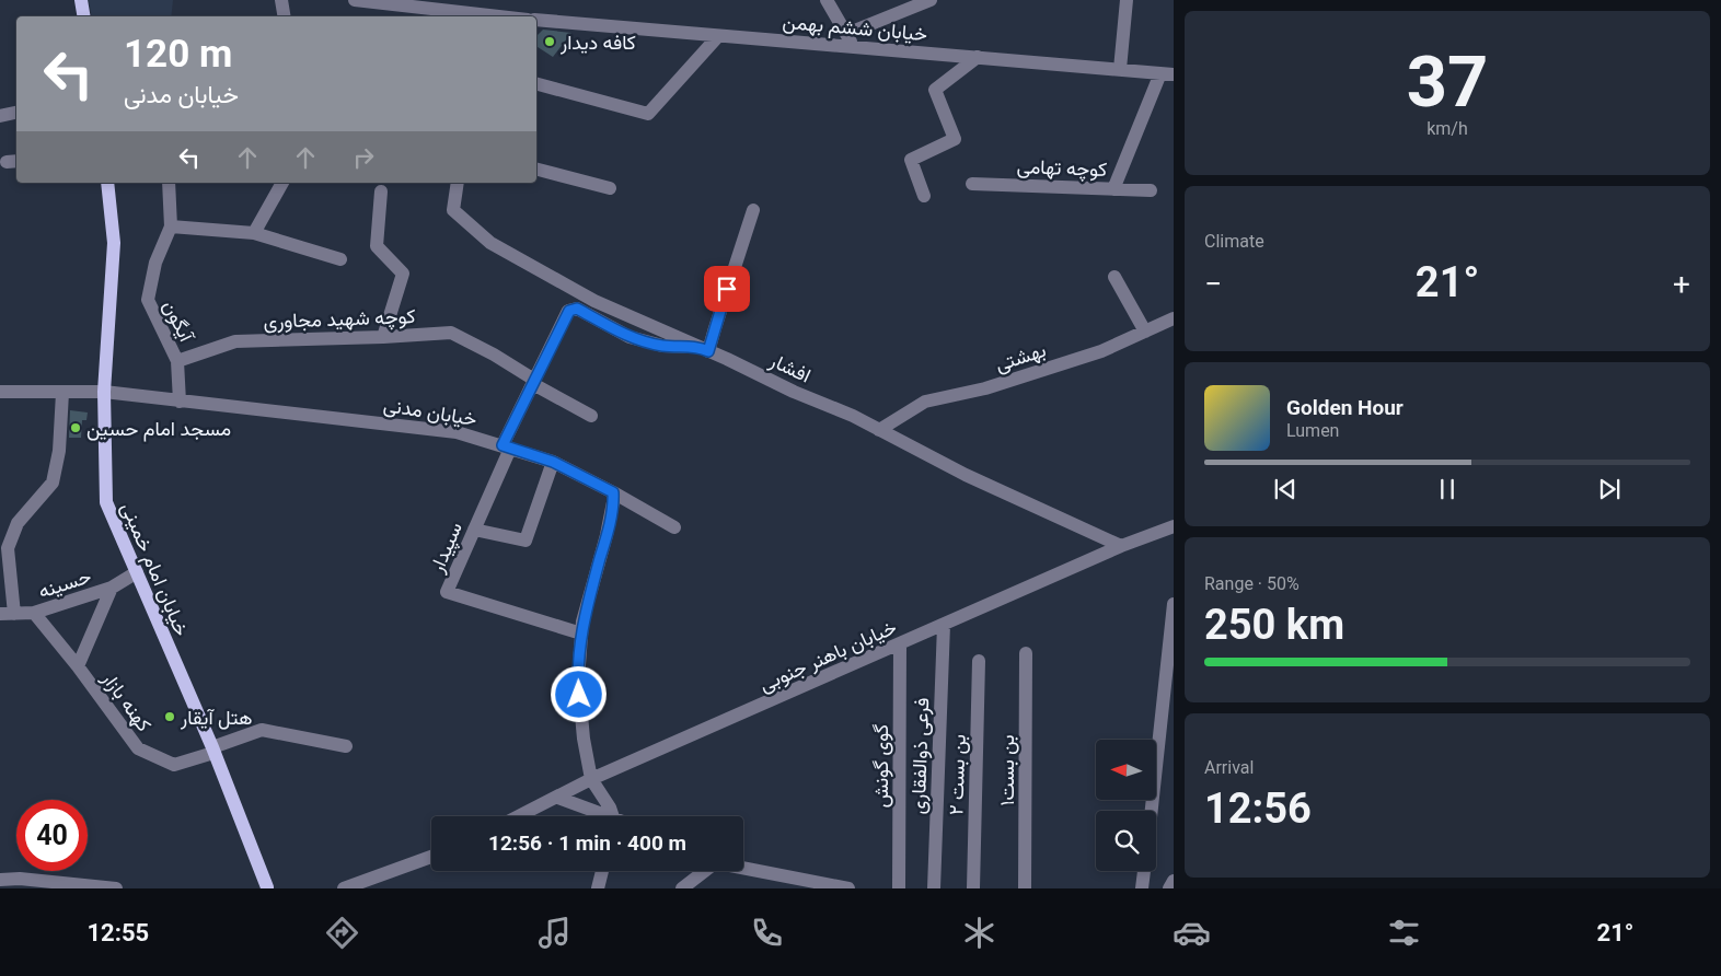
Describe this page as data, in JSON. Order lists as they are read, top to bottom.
{
  "streets": {
    "main road": ["خیابان امام خمینی"],
    "street": [
      "خیابان ششم بهمن",
      "کوچه تهامی",
      "کوچه شهید مجاوری",
      "آیگون",
      "بهشتی",
      "افشار",
      "خیابان مدنی",
      "سپیدار",
      "حسینه",
      "خیابان باهنر جنوبی",
      "کهنه بازار",
      "فرعی ذوالفقاری",
      "گوی گونش",
      "بن بست۱",
      "بن بست ۲"
    ]
  },
  "crossings": [
    ["کوچه شهید مجاوری", "آیگون"],
    ["کوچه شهید مجاوری", "سپیدار"],
    ["بهشتی", "افشار"],
    ["افشار", "سپیدار"],
    ["افشار", "خیابان باهنر جنوبی"],
    ["خیابان مدنی", "سپیدار"],
    ["خیابان مدنی", "خیابان امام خمینی"],
    ["خیابان امام خمینی", "حسینه"],
    ["خیابان امام خمینی", "کهنه بازار"],
    ["حسینه", "کهنه بازار"],
    ["خیابان باهنر جنوبی", "فرعی ذوالفقاری"],
    ["خیابان باهنر جنوبی", "گوی گونش"]
  ],
  "places": ["کافه دیدار", "مسجد امام حسین", "هتل آیقار"],
  "north": "left",
  "page": {
    "tile": [
      ["37", "km/h"],
      "Climate",
      ["Range · 50%", "250 km"],
      ["Arrival", "12:56"]
    ],
    "turn": ["120 m", "خیابان مدنی"],
    "heat": ["−", "21°", "+"],
    "song": ["Golden Hour", "Lumen"],
    "limit": "40",
    "trip": "12:56 · 1 min · 400 m",
    "tabs": ["12:55", "21°"]
  }
}
